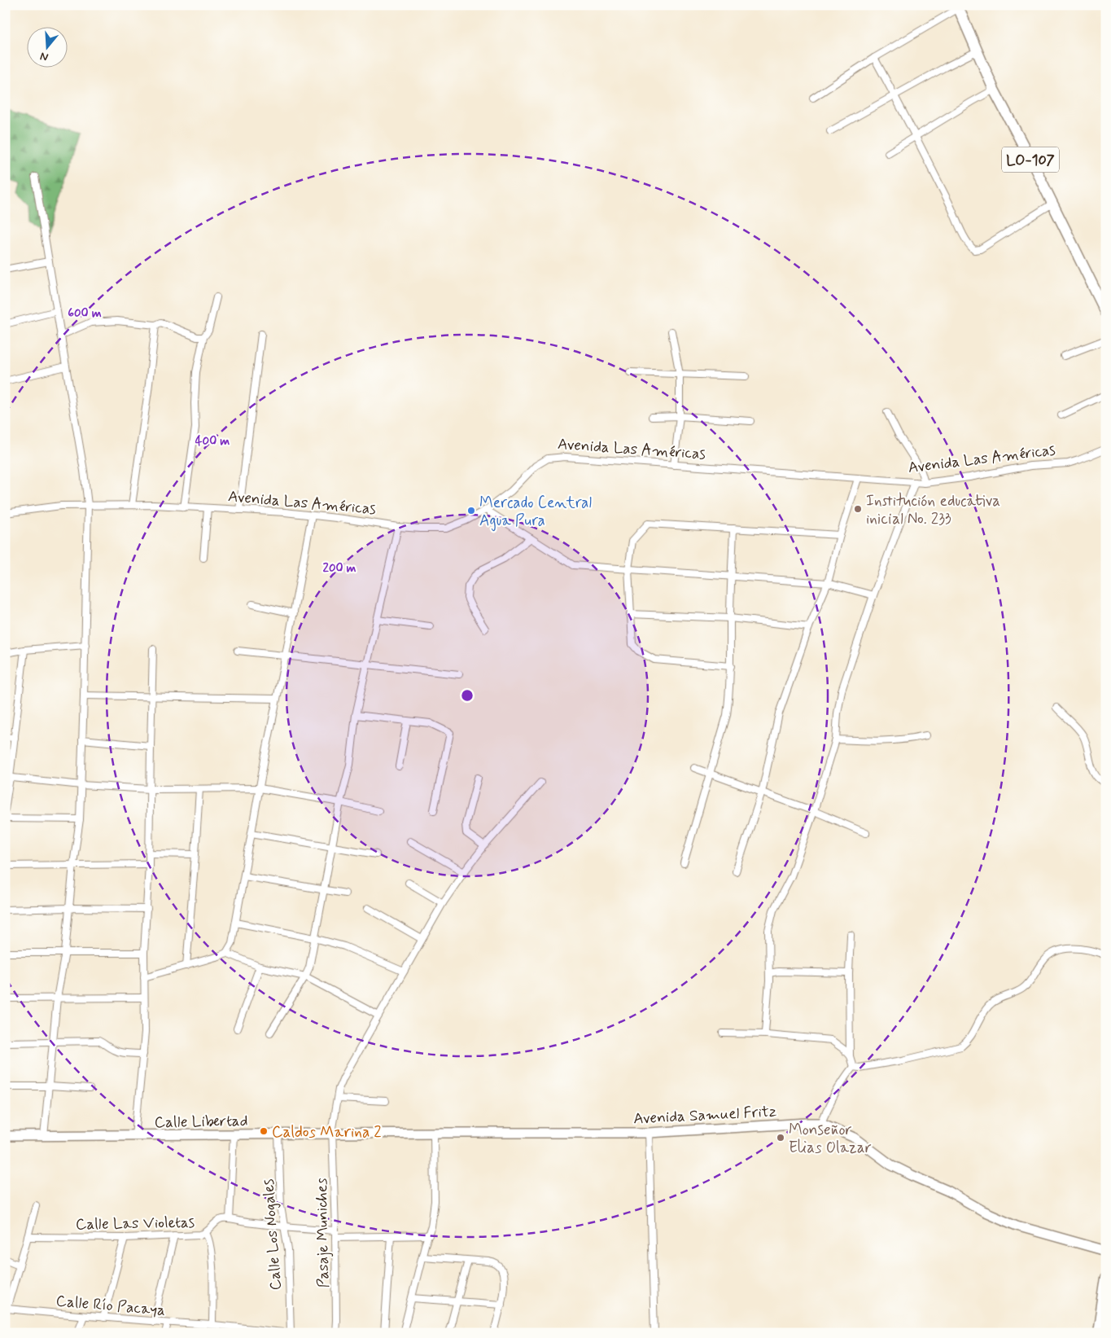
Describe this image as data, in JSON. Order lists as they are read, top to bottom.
{
  "streets": {
    "main road": ["LO-107"],
    "street": [
      "Avenida Las Américas",
      "Avenida Samuel Fritz",
      "Calle Libertad",
      "Calle Las Violetas",
      "Pasaje Muniches",
      "Calle Los Nogales",
      "Calle Río Pacaya"
    ]
  },
  "crossings": [
    ["Avenida Samuel Fritz", "Calle Libertad"],
    ["Calle Libertad", "Pasaje Muniches"],
    ["Calle Libertad", "Calle Los Nogales"],
    ["Calle Los Nogales", "Calle Río Pacaya"]
  ],
  "places": [
    "Institución educativa inicial No. 233",
    "Mercado Central Agua Pura",
    "Caldos Marina 2",
    "Monseñor Elias Olazar"
  ],
  "north": "bottom",
  "rings": ["600 m", "400 m", "200 m"]
}
